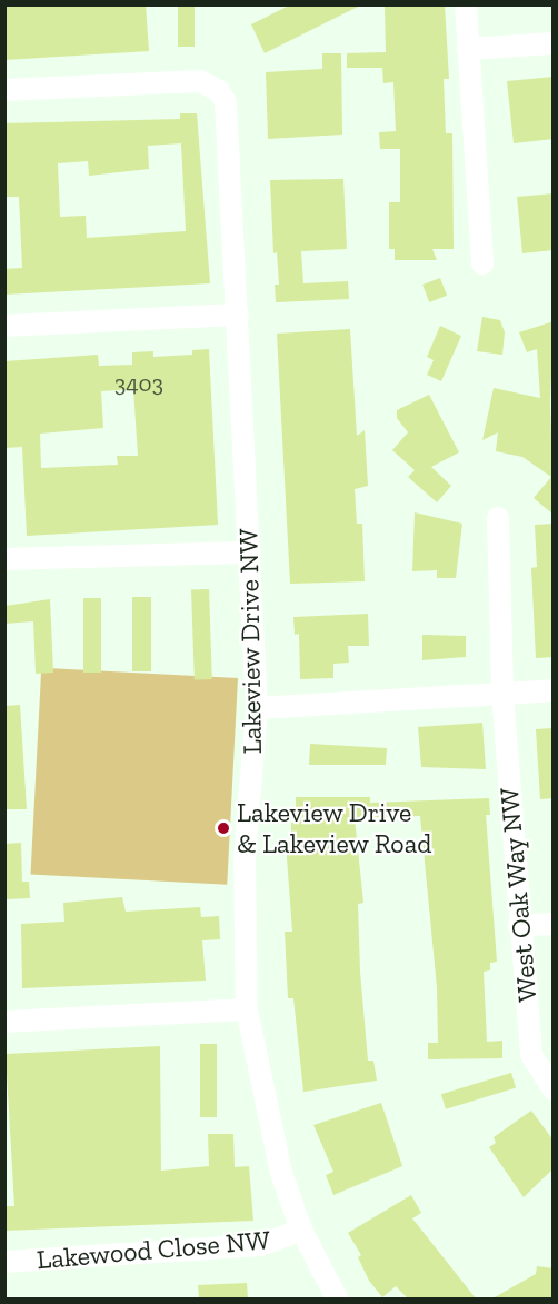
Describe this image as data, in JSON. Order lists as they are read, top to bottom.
{
  "streets": {
    "street": ["Lakeview Drive NW", "West Oak Way NW", "Lakewood Close NW"]
  },
  "crossings": [
    ["Lakeview Drive NW", "Lakewood Close NW"]
  ],
  "places": ["Lakeview Drive & Lakeview Road"],
  "house_numbers": ["3403"]
}
